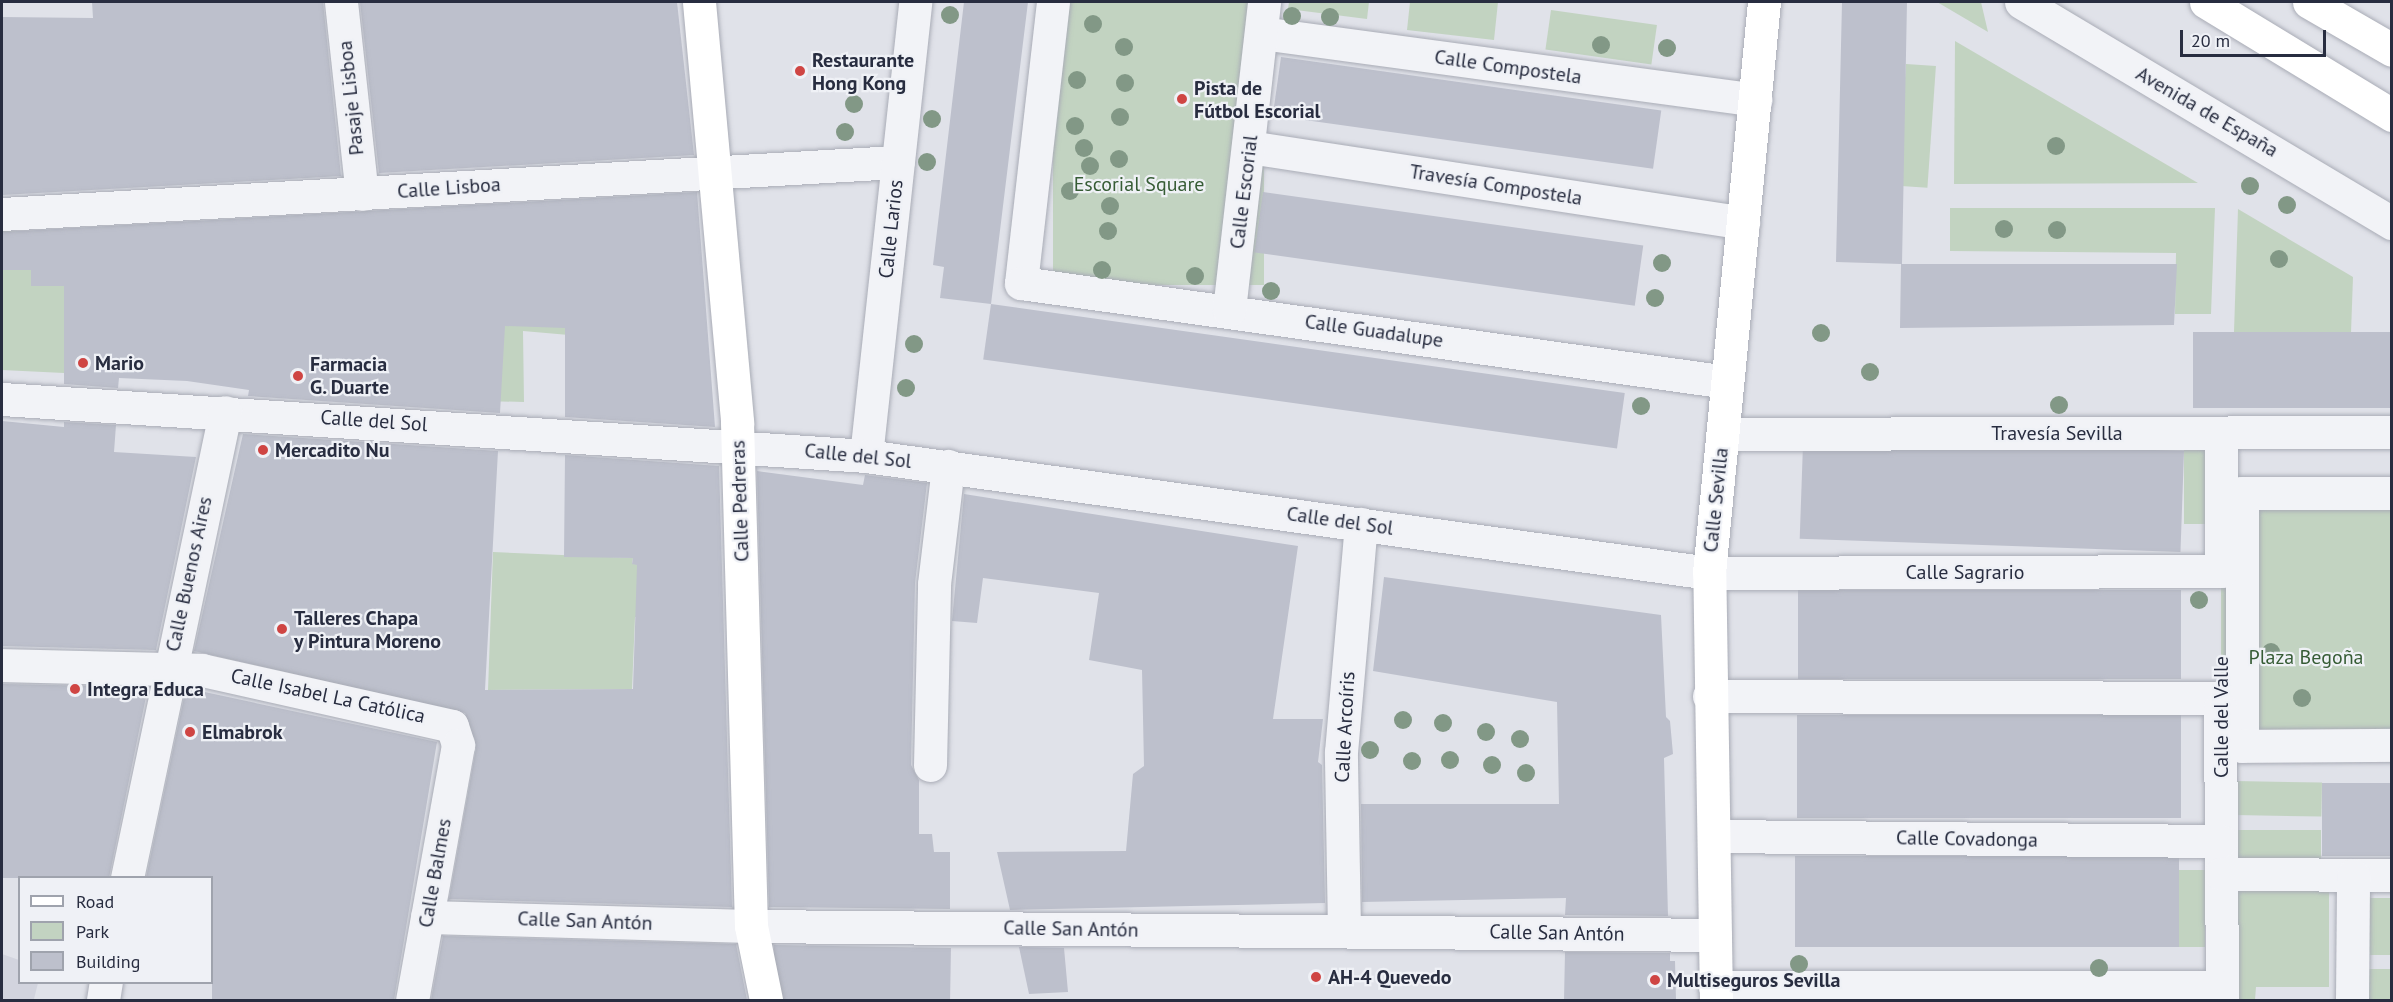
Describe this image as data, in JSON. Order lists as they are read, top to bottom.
{
  "streets": {
    "main road": ["Calle Sevilla", "Calle Pedreras"],
    "street": [
      "Calle Compostela",
      "Pasaje Lisboa",
      "Avenida de España",
      "Travesía Compostela",
      "Calle Lisboa",
      "Calle Escorial",
      "Calle Larios",
      "Calle Guadalupe",
      "Calle del Sol",
      "Travesía Sevilla",
      "Calle Sagrario",
      "Calle Buenos Aires",
      "Calle Isabel La Católica",
      "Calle del Valle",
      "Calle Arcoíris",
      "Calle Covadonga",
      "Calle Balmes",
      "Calle San Antón"
    ]
  },
  "crossings": [
    ["Calle Compostela", "Calle Escorial"],
    ["Calle Compostela", "Calle Sevilla"],
    ["Pasaje Lisboa", "Calle Lisboa"],
    ["Travesía Compostela", "Calle Escorial"],
    ["Travesía Compostela", "Calle Sevilla"],
    ["Calle Lisboa", "Calle Larios"],
    ["Calle Lisboa", "Calle Pedreras"],
    ["Calle Escorial", "Calle Guadalupe"],
    ["Calle Larios", "Calle del Sol"],
    ["Calle Guadalupe", "Calle Sevilla"],
    ["Calle del Sol", "Calle Sevilla"],
    ["Calle del Sol", "Calle Pedreras"],
    ["Calle del Sol", "Calle Sagrario"],
    ["Calle del Sol", "Calle Buenos Aires"],
    ["Calle del Sol", "Calle Arcoíris"],
    ["Travesía Sevilla", "Calle Sevilla"],
    ["Travesía Sevilla", "Calle del Valle"],
    ["Calle Sevilla", "Calle Sagrario"],
    ["Calle Sevilla", "Calle Covadonga"],
    ["Calle Sevilla", "Calle San Antón"],
    ["Calle Pedreras", "Calle San Antón"],
    ["Calle Sagrario", "Calle del Valle"],
    ["Calle Buenos Aires", "Calle Isabel La Católica"],
    ["Calle Isabel La Católica", "Calle Balmes"],
    ["Calle del Valle", "Calle Covadonga"],
    ["Calle Arcoíris", "Calle San Antón"],
    ["Calle Balmes", "Calle San Antón"]
  ],
  "parks": ["Escorial Square", "Plaza Begoña"],
  "places": [
    "Restaurante Hong Kong",
    "Pista de Fútbol Escorial",
    "Mario",
    "Farmacia G. Duarte",
    "Mercadito Nu",
    "Talleres Chapa y Pintura Moreno",
    "Integra Educa",
    "Elmabrok",
    "AH-4 Quevedo",
    "Multiseguros Sevilla"
  ],
  "legend": ["Road", "Park", "Building"],
  "scale_bar": "20 m"
}
